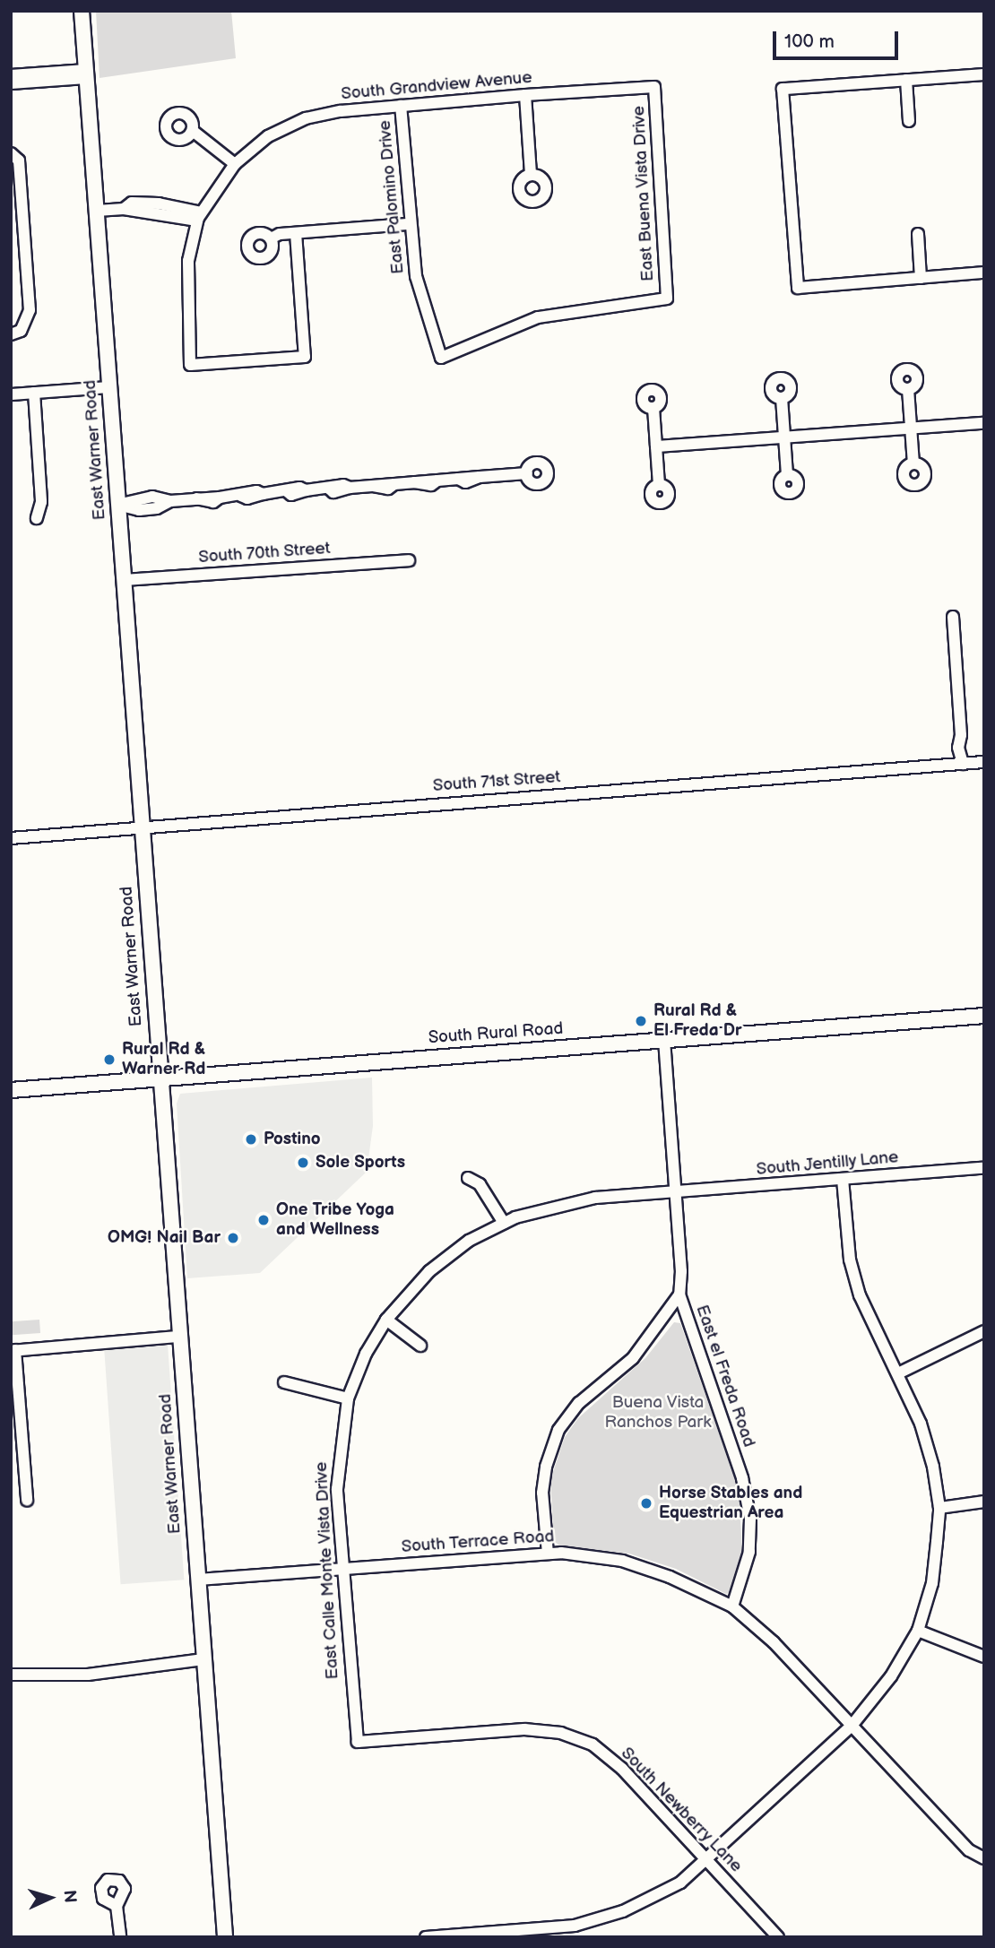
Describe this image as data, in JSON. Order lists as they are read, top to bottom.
{
  "streets": {
    "main road": ["East Warner Road", "South Rural Road"],
    "street": [
      "South Grandview Avenue",
      "East Buena Vista Drive",
      "East Palomino Drive",
      "South 70th Street",
      "South 71st Street",
      "South Jentilly Lane",
      "East el Freda Road",
      "South Terrace Road",
      "East Calle Monte Vista Drive",
      "South Newberry Lane"
    ]
  },
  "crossings": [
    ["South Grandview Avenue", "East Buena Vista Drive"],
    ["South Grandview Avenue", "East Palomino Drive"],
    ["East Buena Vista Drive", "East Palomino Drive"],
    ["East Warner Road", "South 70th Street"],
    ["East Warner Road", "South 71st Street"],
    ["East Warner Road", "South Rural Road"],
    ["East Warner Road", "South Terrace Road"],
    ["South Rural Road", "East el Freda Road"],
    ["South Jentilly Lane", "East el Freda Road"],
    ["South Jentilly Lane", "East Calle Monte Vista Drive"],
    ["East el Freda Road", "South Terrace Road"],
    ["East el Freda Road", "East Calle Monte Vista Drive"],
    ["South Terrace Road", "East Calle Monte Vista Drive"],
    ["East Calle Monte Vista Drive", "South Newberry Lane"]
  ],
  "parks": ["Buena Vista Ranchos Park"],
  "places": [
    "Rural Rd & El Freda Dr",
    "Rural Rd & Warner Rd",
    "Postino",
    "Sole Sports",
    "One Tribe Yoga and Wellness",
    "OMG! Nail Bar",
    "Horse Stables and Equestrian Area"
  ],
  "scale_bar": "100 m",
  "north": "right"
}
